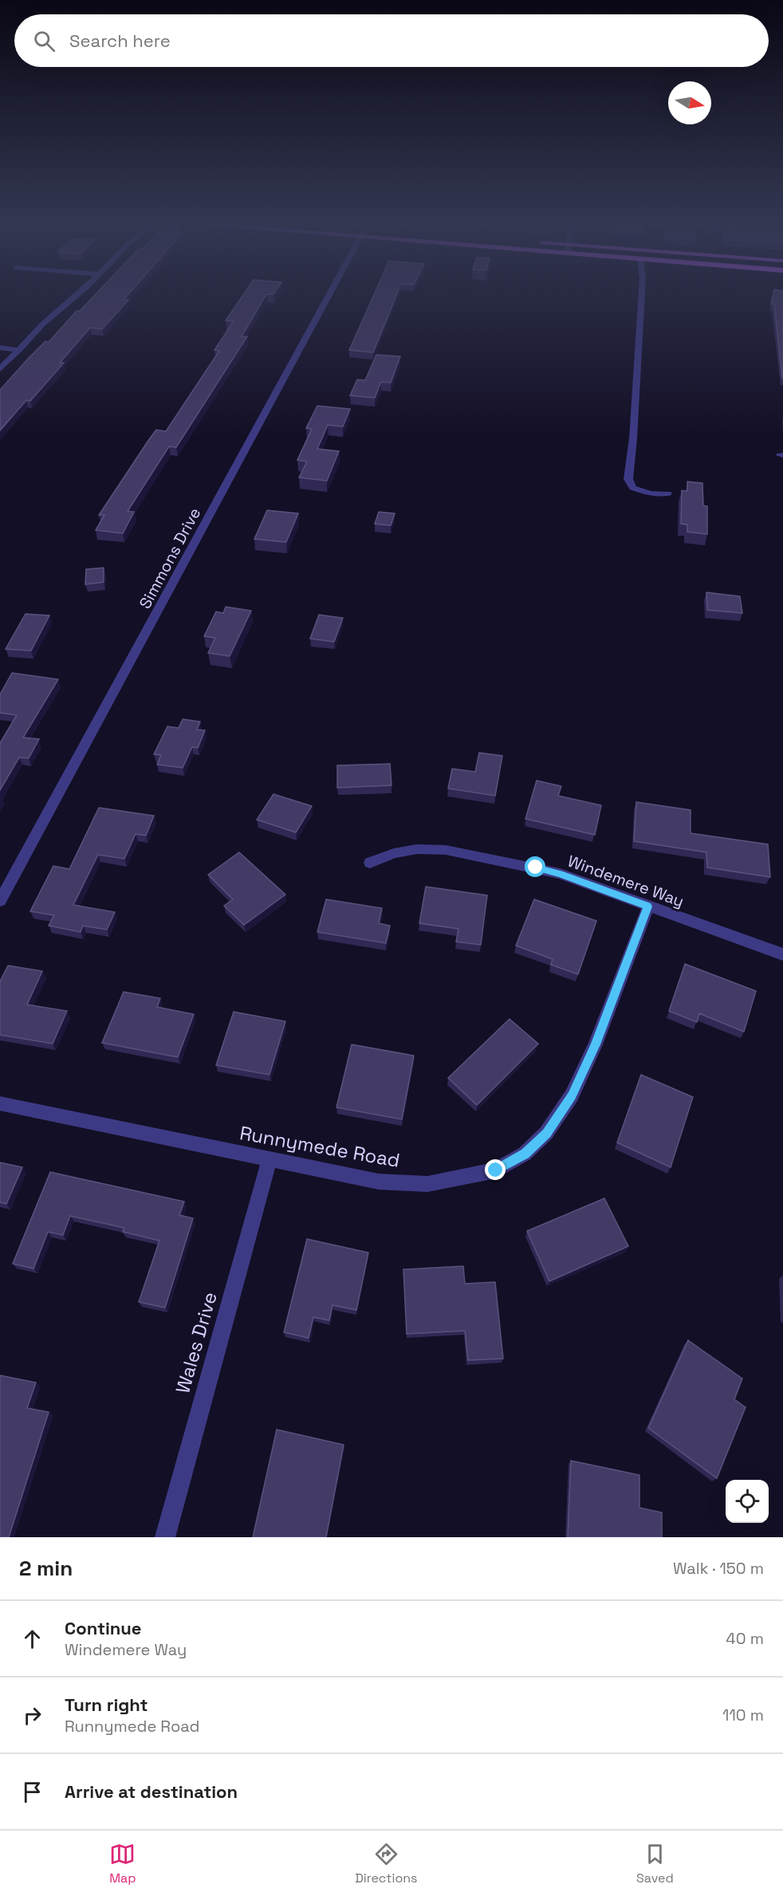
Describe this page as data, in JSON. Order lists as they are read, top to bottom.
{
  "streets": {
    "street": [
      "Simmons Drive",
      "Windemere Way",
      "Runnymede Road",
      "Wales Drive"
    ]
  },
  "crossings": [
    ["Windemere Way", "Runnymede Road"],
    ["Runnymede Road", "Wales Drive"]
  ],
  "north": "right",
  "page": {
    "search": "Search here",
    "heading": ["2 min", "Walk · 150 m"],
    "list": [
      ["Continue", "Windemere Way", "40 m"],
      ["Turn right", "Runnymede Road", "110 m"],
      "Arrive at destination"
    ],
    "nav": ["Map", "Directions", "Saved"]
  }
}
